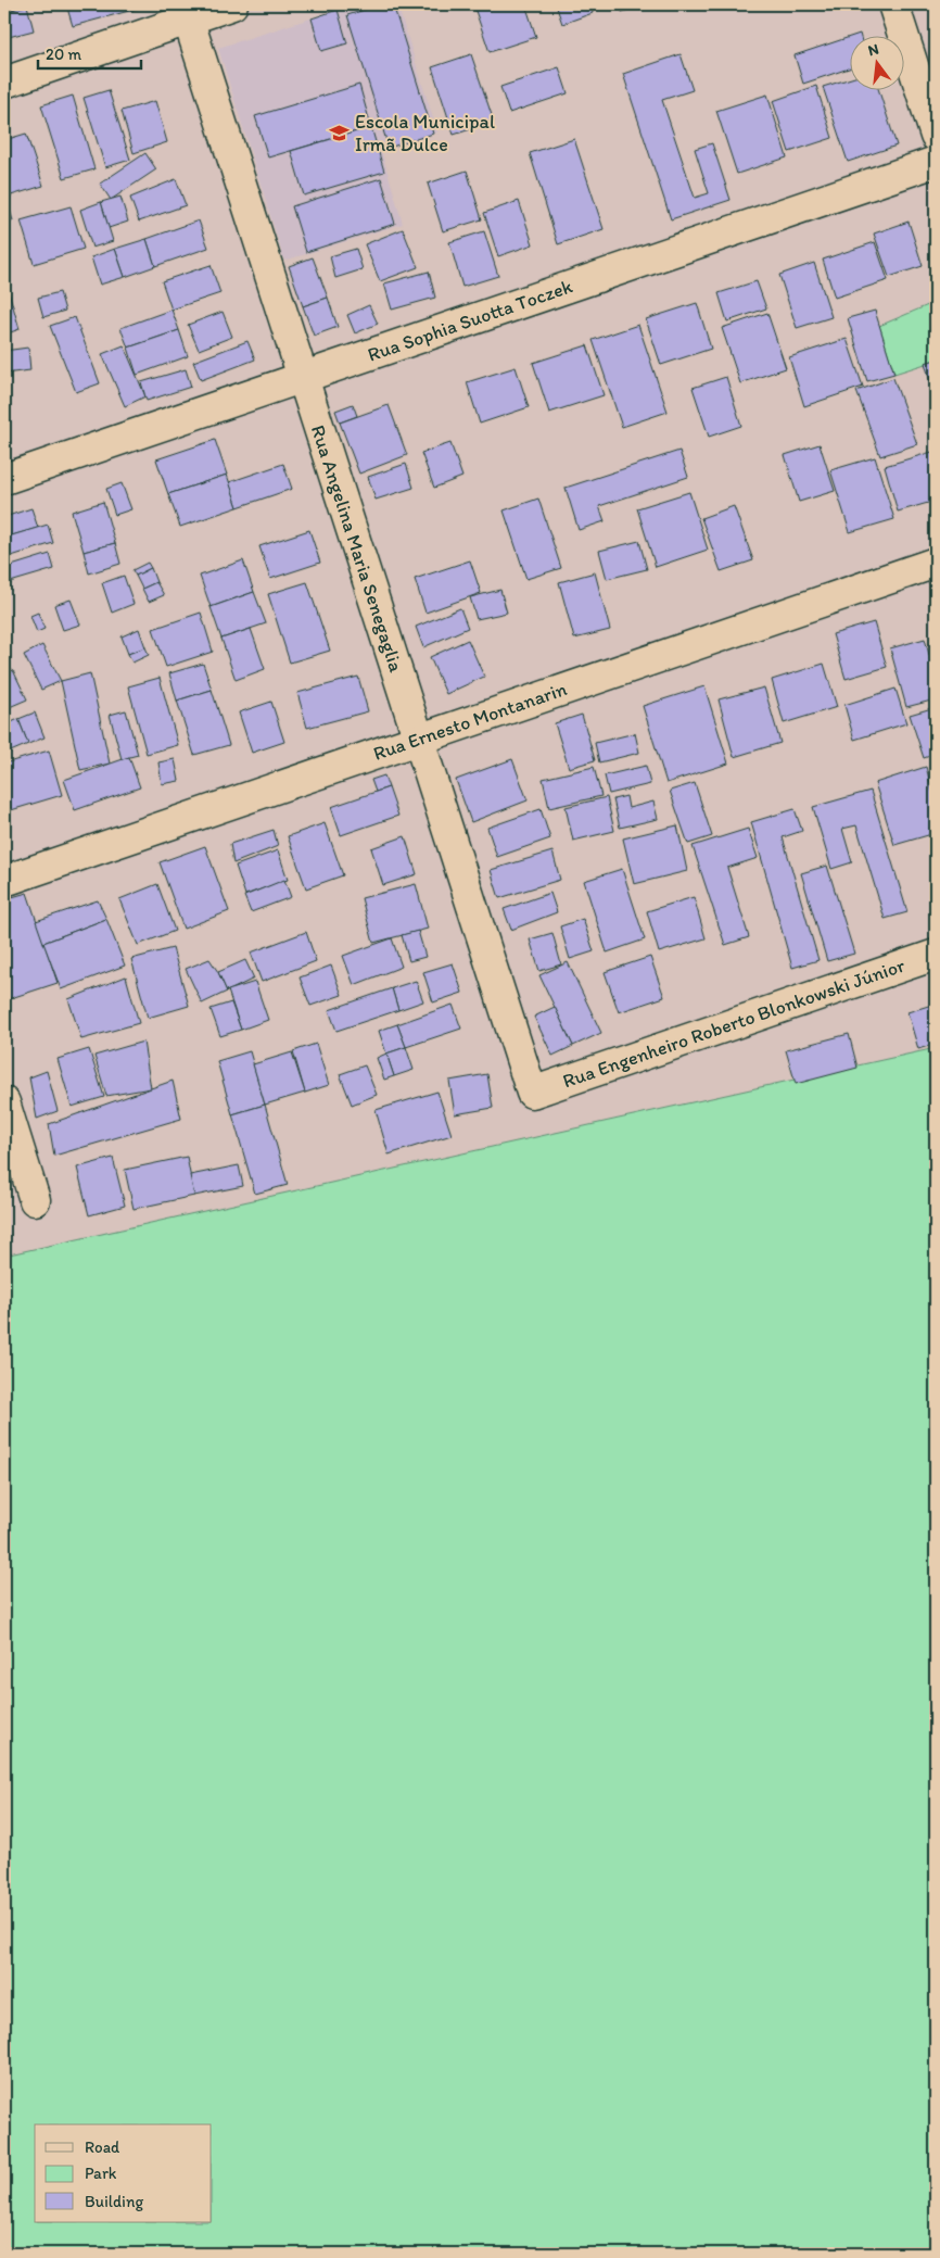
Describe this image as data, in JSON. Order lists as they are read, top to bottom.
{
  "streets": {
    "street": [
      "Rua Sophia Suotta Toczek",
      "Rua Angelina Maria Senegaglia",
      "Rua Ernesto Montanarin",
      "Rua Engenheiro Roberto Blonkowski Júnior"
    ]
  },
  "crossings": [
    ["Rua Sophia Suotta Toczek", "Rua Angelina Maria Senegaglia"],
    ["Rua Angelina Maria Senegaglia", "Rua Ernesto Montanarin"],
    ["Rua Angelina Maria Senegaglia", "Rua Engenheiro Roberto Blonkowski Júnior"]
  ],
  "places": {
    "school or university": ["Escola Municipal Irmã Dulce"]
  },
  "legend": ["Road", "Park", "Building"],
  "scale_bar": "20 m",
  "north": "top"
}
